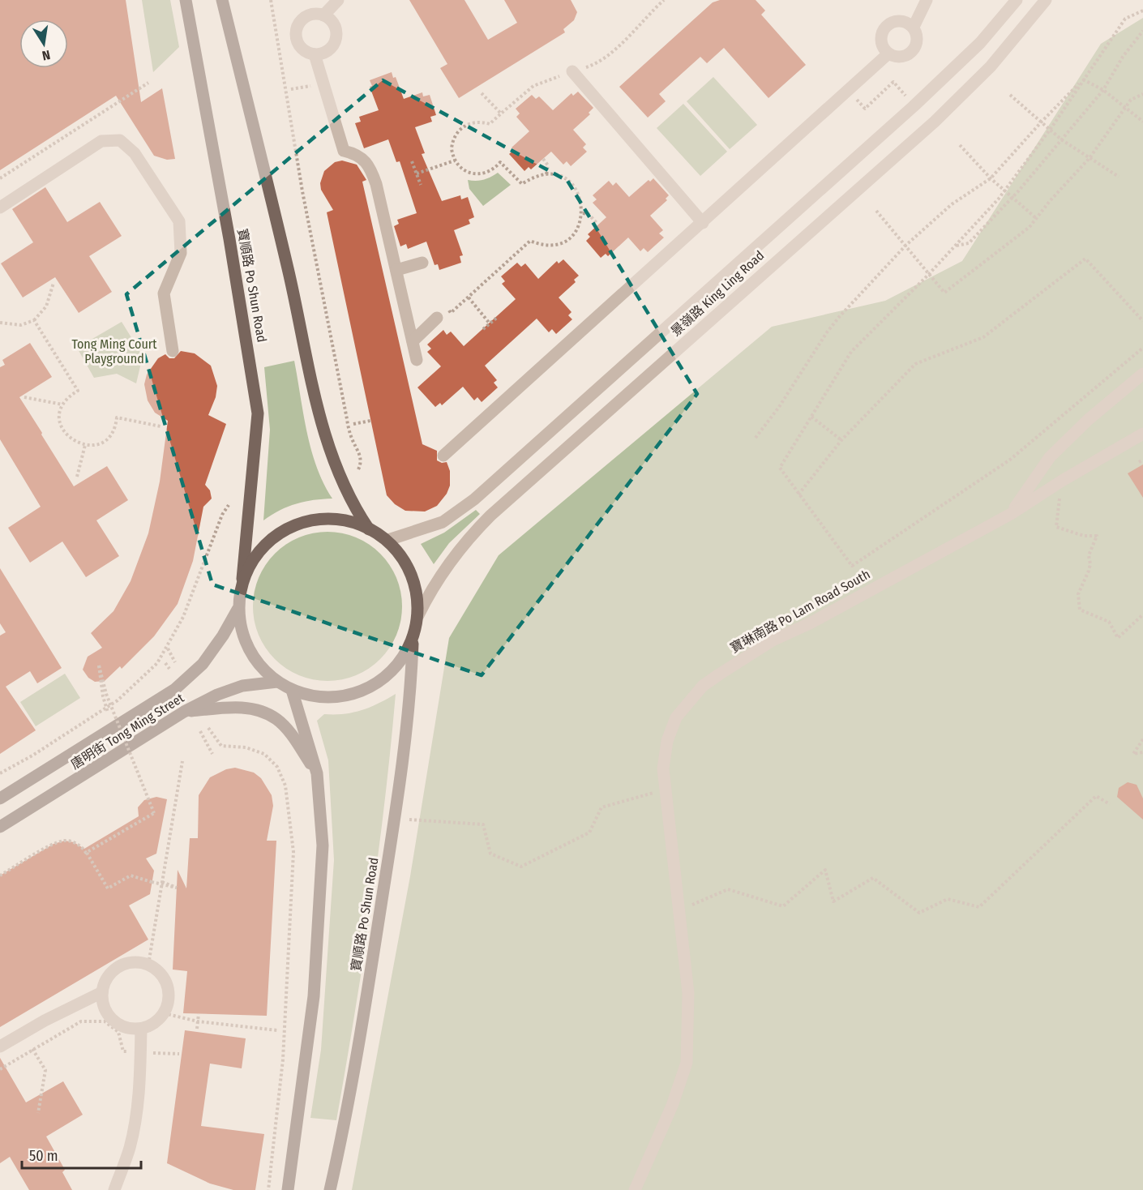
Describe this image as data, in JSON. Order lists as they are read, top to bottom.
{
  "streets": {
    "main road": ["寶順路 Po Shun Road", "唐明街 Tong Ming Street"],
    "street": ["景嶺路 King Ling Road", "寶琳南路 Po Lam Road South"]
  },
  "crossings": [
    ["寶順路 Po Shun Road", "唐明街 Tong Ming Street"]
  ],
  "parks": ["Tong Ming Court Playground"],
  "scale_bar": "50 m",
  "north": "bottom"
}
